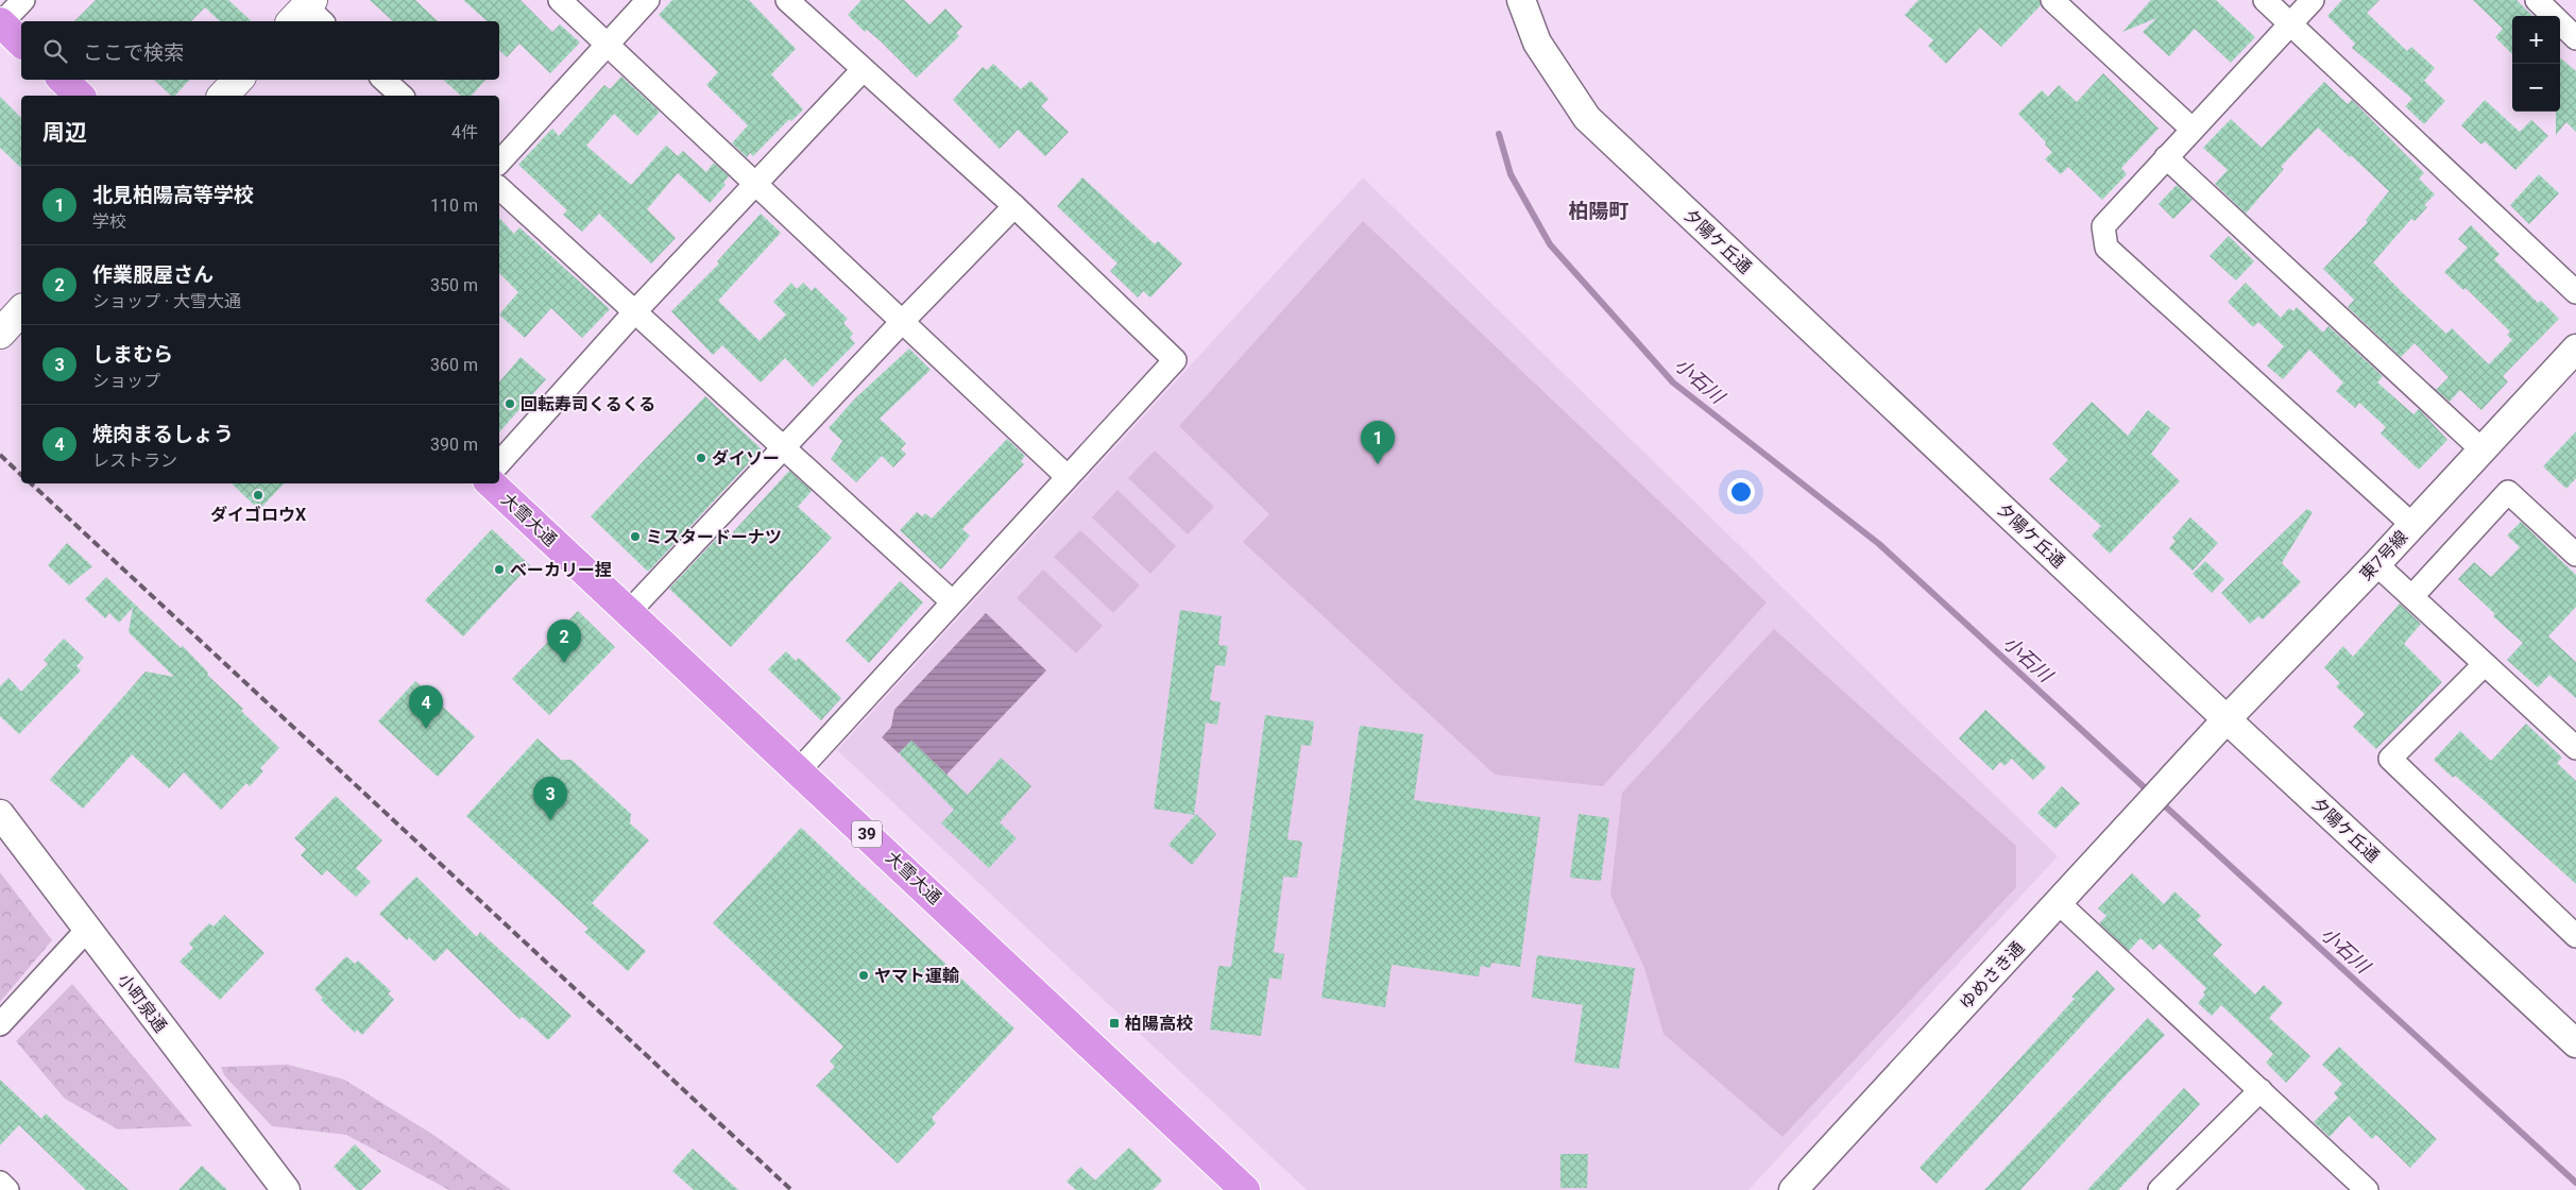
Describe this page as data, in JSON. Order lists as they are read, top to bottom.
{
  "streets": {
    "highway": ["大雪大通", "39"],
    "street": [
      "夕陽ケ丘通",
      "東7号線",
      "ゆめさき通",
      "小町泉通"
    ]
  },
  "crossings": [
    ["夕陽ケ丘通", "東7号線"],
    ["東7号線", "ゆめさき通"]
  ],
  "districts": ["柏陽町"],
  "water": ["小石川"],
  "places": {
    "other": [
      "回転寿司くるくる",
      "ダイソー",
      "ダイゴロウX",
      "ミスタードーナツ",
      "ベーカリー捏",
      "ヤマト運輸"
    ],
    "transit": ["柏陽高校"]
  },
  "page": {
    "map_buttons": ["+", "−"],
    "search": "ここで検索",
    "heading": ["周辺", "4件"],
    "list": [
      {
        "mark": "1",
        "name": "北見柏陽高等学校",
        "note": "学校",
        "value": "110 m"
      },
      {
        "mark": "2",
        "name": "作業服屋さん",
        "note": "ショップ · 大雪大通",
        "value": "350 m"
      },
      {
        "mark": "3",
        "name": "しまむら",
        "note": "ショップ",
        "value": "360 m"
      },
      {
        "mark": "4",
        "name": "焼肉まるしょう",
        "note": "レストラン",
        "value": "390 m"
      }
    ],
    "pins": [
      "1",
      "2",
      "4",
      "3"
    ]
  }
}
